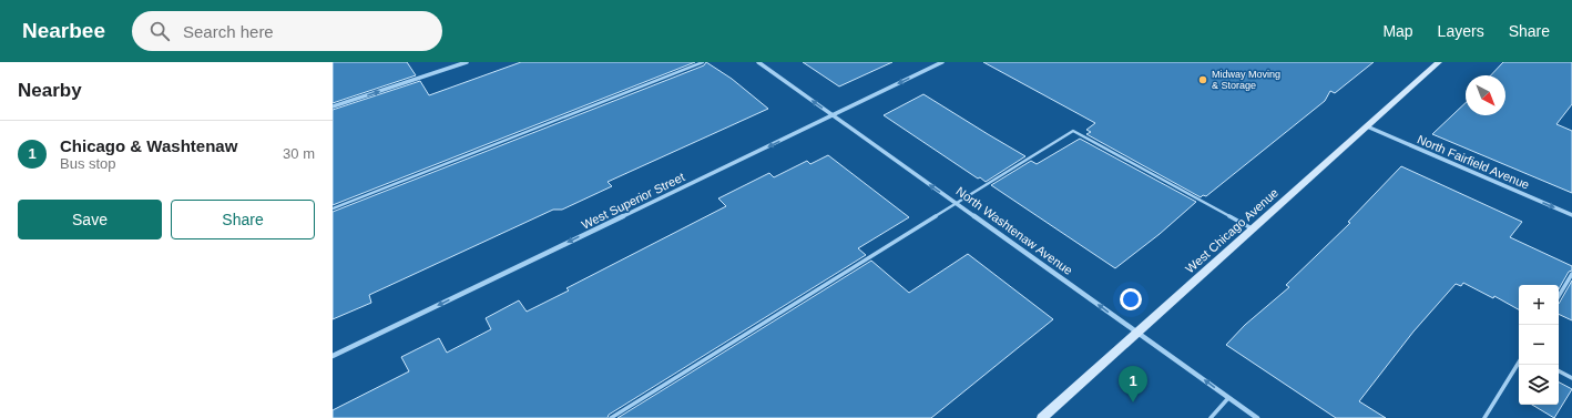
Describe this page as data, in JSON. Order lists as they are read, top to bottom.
{
  "streets": {
    "main road": ["West Chicago Avenue"],
    "street": ["North Fairfield Avenue", "West Superior Street", "North Washtenaw Avenue"]
  },
  "crossings": [
    ["North Fairfield Avenue", "West Chicago Avenue"],
    ["West Superior Street", "North Washtenaw Avenue"],
    ["North Washtenaw Avenue", "West Chicago Avenue"]
  ],
  "one_way": ["North Fairfield Avenue", "West Superior Street", "North Washtenaw Avenue"],
  "places": ["Midway Moving & Storage"],
  "north": "bottom right",
  "page": {
    "header": "Nearbee",
    "search": "Search here",
    "nav": ["Map", "Layers", "Share"],
    "heading": "Nearby",
    "list": [
      {
        "mark": "1",
        "name": "Chicago & Washtenaw",
        "note": "Bus stop",
        "value": "30 m"
      }
    ],
    "buttons": ["Save", "Share"],
    "map_buttons": ["+", "−"],
    "pins": "1"
  }
}
